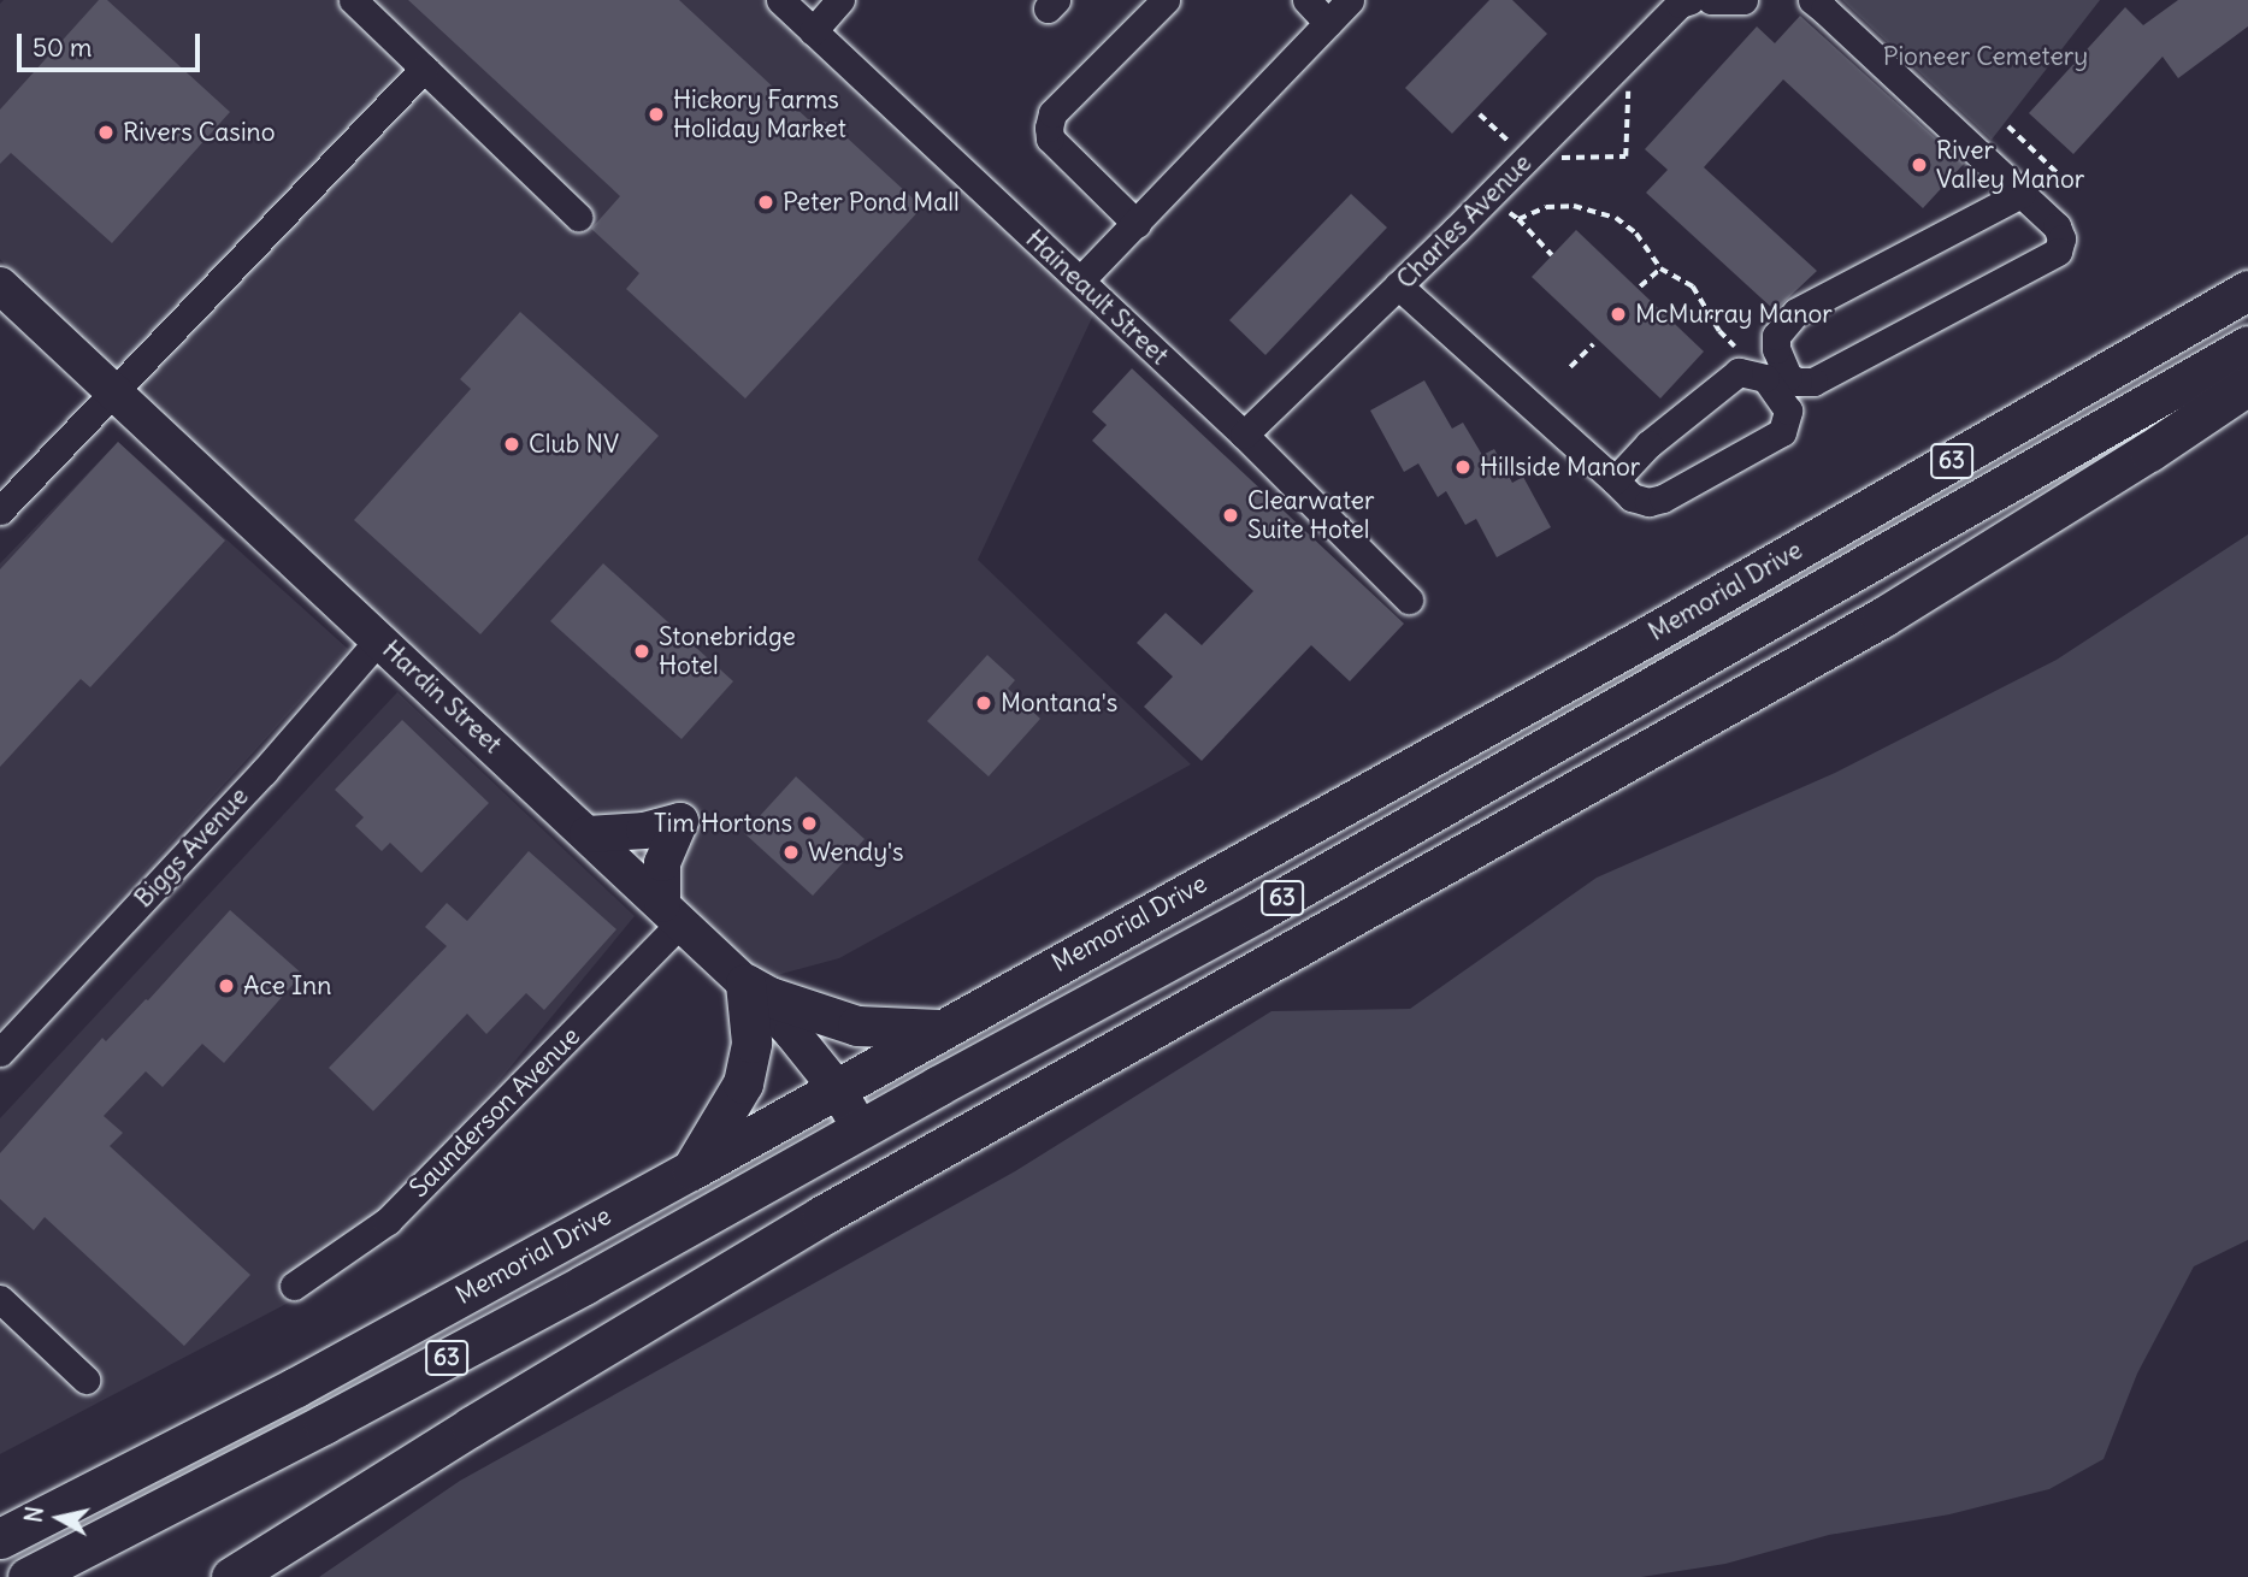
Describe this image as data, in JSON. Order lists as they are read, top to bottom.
{
  "streets": {
    "highway": ["63", "Memorial Drive"],
    "main road": ["Hardin Street"],
    "street": [
      "Charles Avenue",
      "Haineault Street",
      "Biggs Avenue",
      "Saunderson Avenue"
    ]
  },
  "crossings": [
    ["Charles Avenue", "Haineault Street"],
    ["Memorial Drive", "Hardin Street"],
    ["Hardin Street", "Biggs Avenue"],
    ["Hardin Street", "Saunderson Avenue"]
  ],
  "parks": ["Pioneer Cemetery"],
  "places": [
    "Hickory Farms Holiday Market",
    "Rivers Casino",
    "River Valley Manor",
    "Peter Pond Mall",
    "McMurray Manor",
    "Club NV",
    "Hillside Manor",
    "Clearwater Suite Hotel",
    "Stonebridge Hotel",
    "Montana's",
    "Tim Hortons",
    "Wendy's",
    "Ace Inn"
  ],
  "scale_bar": "50 m",
  "north": "left"
}
